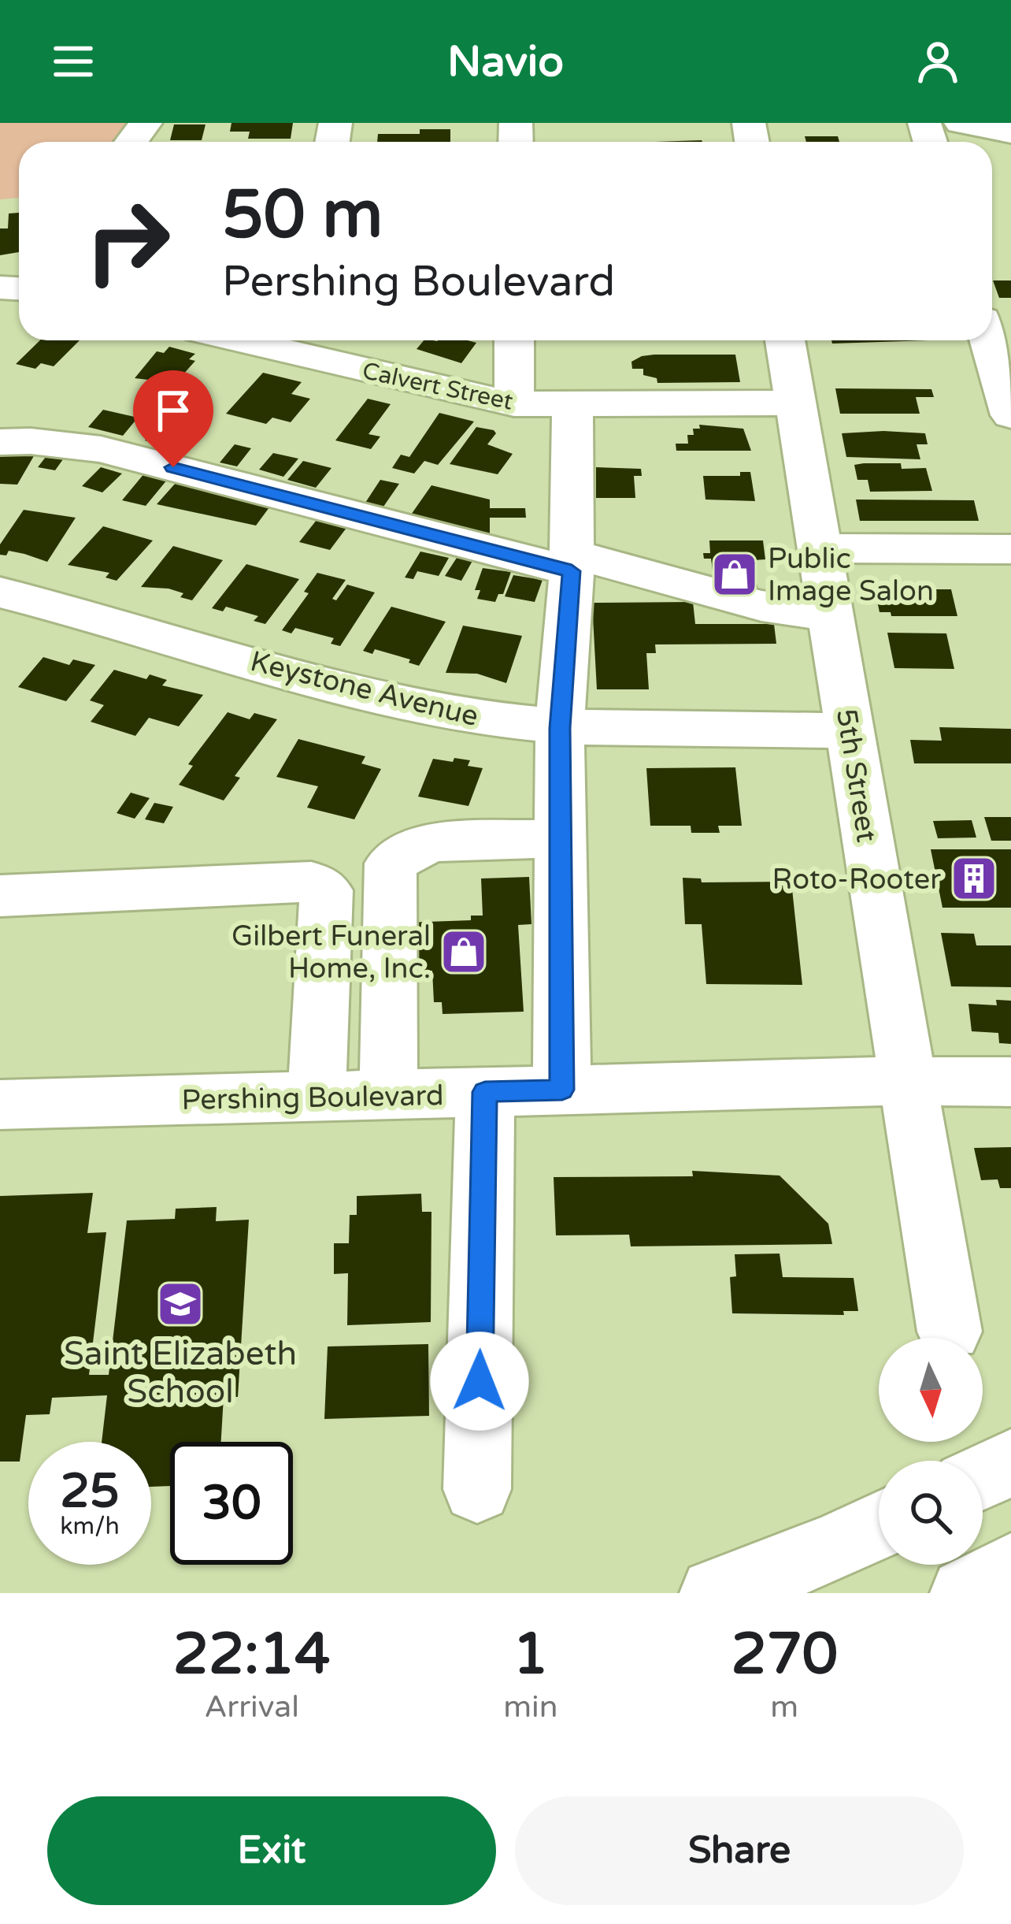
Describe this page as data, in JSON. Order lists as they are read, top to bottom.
{
  "streets": {
    "main road": [
      "Calvert Street",
      "Keystone Avenue",
      "5th Street",
      "Pershing Boulevard"
    ]
  },
  "crossings": [
    ["Calvert Street", "5th Street"],
    ["Keystone Avenue", "5th Street"],
    ["5th Street", "Pershing Boulevard"]
  ],
  "places": {
    "shop": ["Public Image Salon", "Gilbert Funeral Home, Inc."],
    "building": ["Roto-Rooter"],
    "school or university": ["Saint Elizabeth School"]
  },
  "north": "bottom",
  "page": {
    "header": "Navio",
    "turn": ["50 m", "Pershing Boulevard"],
    "speed": "25 km/h",
    "limit": "30",
    "eta": [
      "22:14",
      "Arrival",
      "1",
      "min",
      "270",
      "m"
    ],
    "buttons": ["Exit", "Share"]
  }
}
